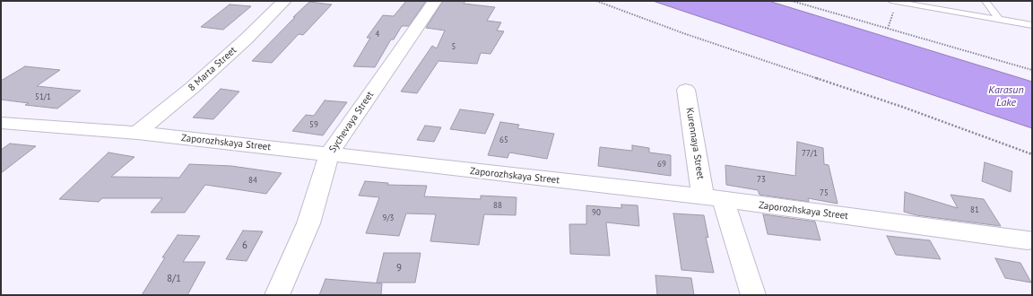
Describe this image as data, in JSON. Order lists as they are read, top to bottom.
{
  "streets": {
    "street": [
      "8 Marta Street",
      "Sychevaya Street",
      "Zaporozhskaya Street",
      "Kurennaya Street"
    ]
  },
  "crossings": [
    ["8 Marta Street", "Zaporozhskaya Street"],
    ["Sychevaya Street", "Zaporozhskaya Street"],
    ["Zaporozhskaya Street", "Kurennaya Street"]
  ],
  "water": ["Karasun Lake"],
  "house_numbers": [
    "4",
    "5",
    "51/1",
    "59",
    "65",
    "77/1",
    "69",
    "73",
    "84",
    "75",
    "88",
    "81",
    "90",
    "9/3",
    "6",
    "9",
    "8/1"
  ]
}
